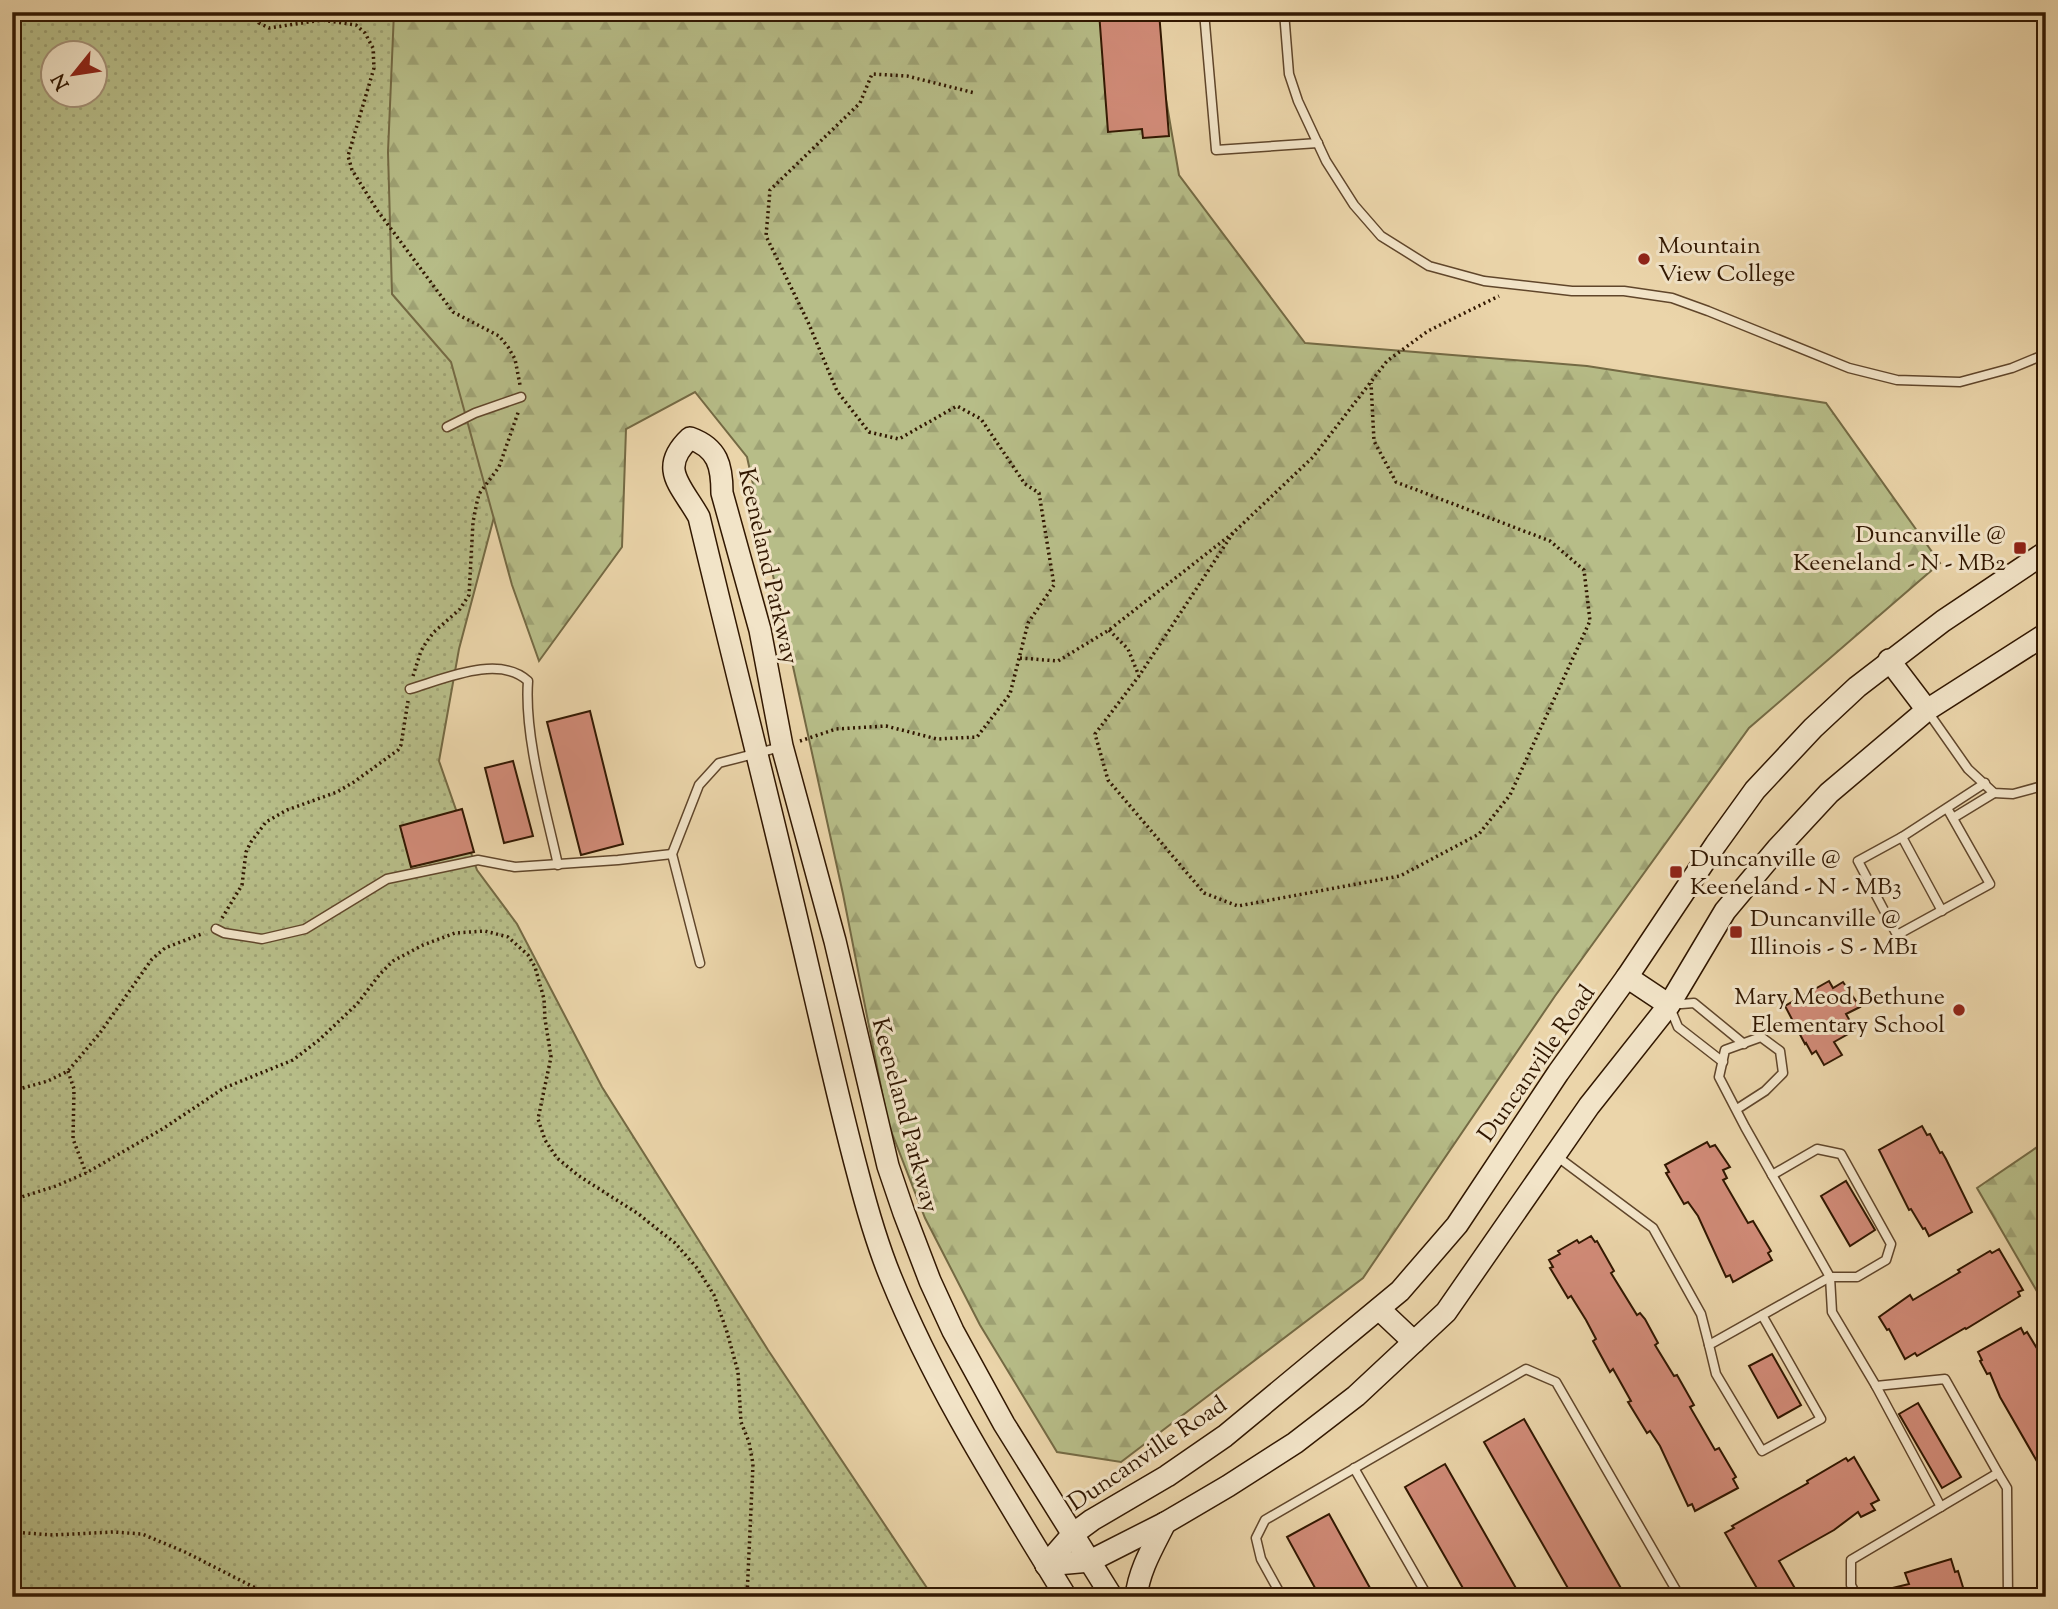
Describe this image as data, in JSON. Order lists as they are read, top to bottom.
{
  "streets": {
    "main road": ["Keeneland Parkway", "Duncanville Road"]
  },
  "crossings": [
    ["Keeneland Parkway", "Duncanville Road"]
  ],
  "places": {
    "other": ["Mountain View College", "Mary Meod Bethune Elementary School"],
    "transit": ["Duncanville @ Keeneland - N - MB2", "Duncanville @ Keeneland - N - MB3", "Duncanville @ Illinois - S - MB1"]
  },
  "north": "bottom left"
}
